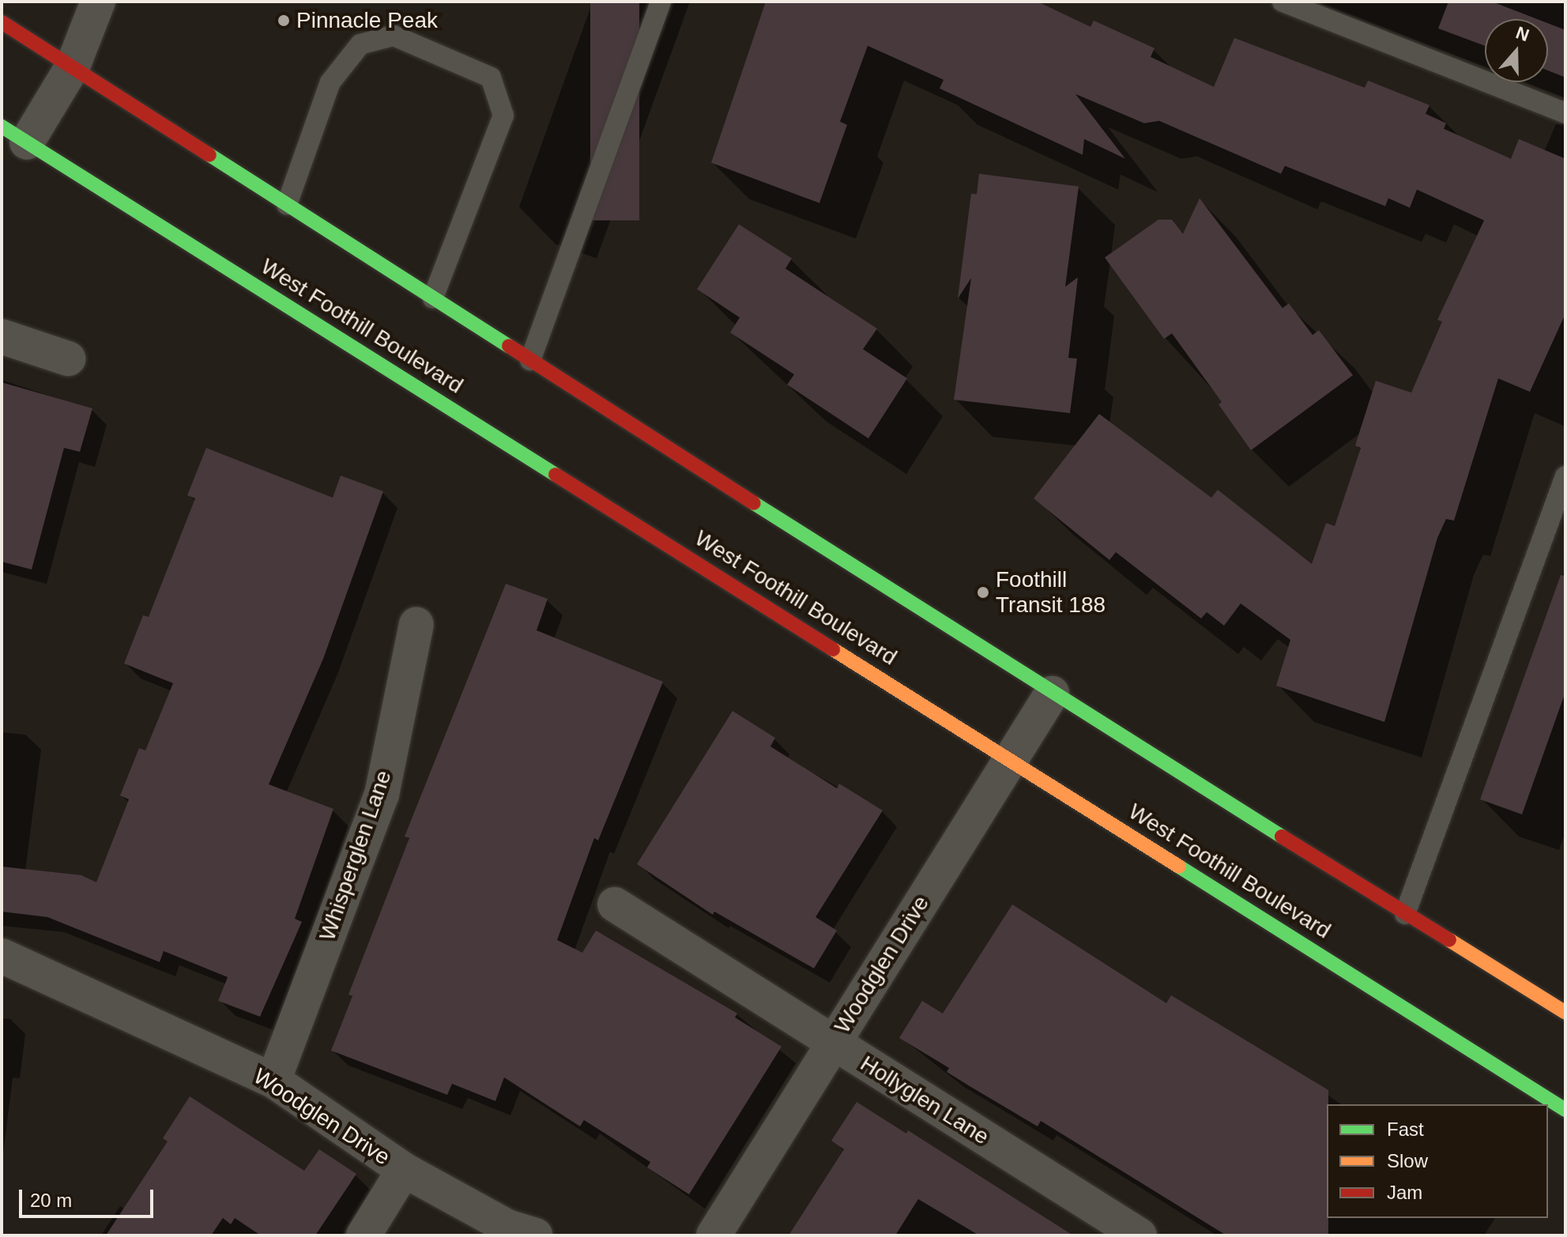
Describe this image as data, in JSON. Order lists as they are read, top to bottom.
{
  "streets": {
    "main road": ["West Foothill Boulevard"],
    "street": ["Whisperglen Lane", "Woodglen Drive", "Hollyglen Lane"]
  },
  "crossings": [
    ["West Foothill Boulevard", "Woodglen Drive"],
    ["Whisperglen Lane", "Woodglen Drive"],
    ["Woodglen Drive", "Hollyglen Lane"]
  ],
  "places": ["Pinnacle Peak", "Foothill Transit 188"],
  "legend": ["Fast", "Slow", "Jam"],
  "scale_bar": "20 m",
  "north": "top"
}
